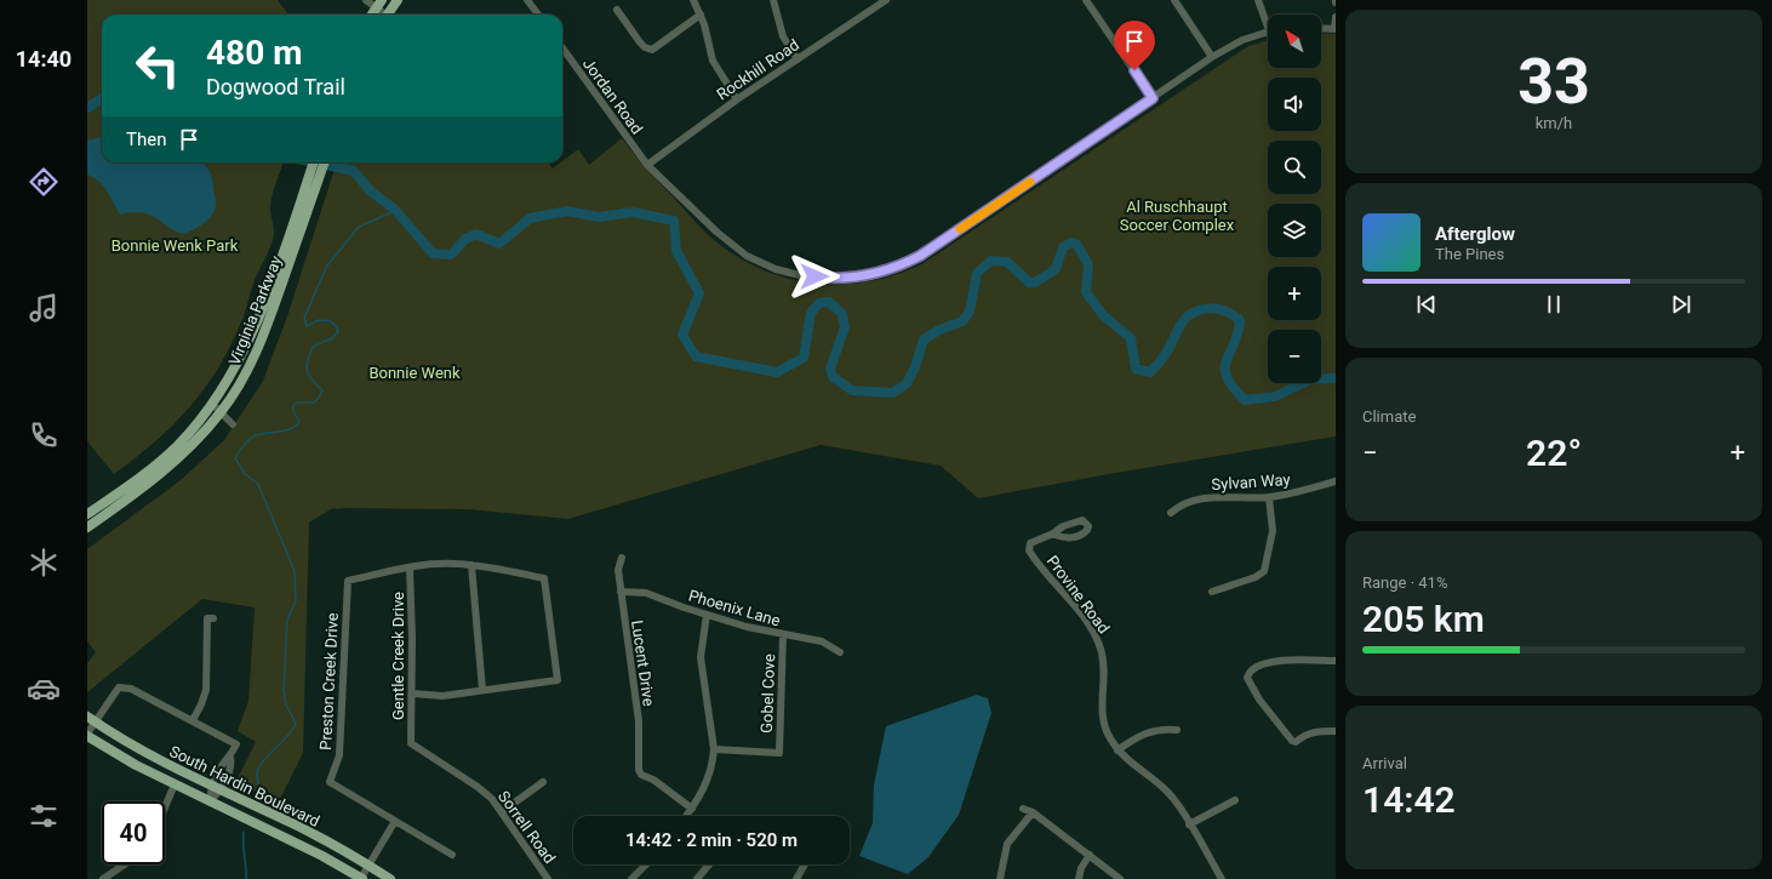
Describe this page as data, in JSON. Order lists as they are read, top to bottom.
{
  "streets": {
    "main road": ["Virginia Parkway", "South Hardin Boulevard"],
    "street": [
      "Rockhill Road",
      "Jordan Road",
      "Sylvan Way",
      "Provine Road",
      "Phoenix Lane",
      "Gentle Creek Drive",
      "Lucent Drive",
      "Preston Creek Drive",
      "Gobel Cove",
      "Sorrell Road"
    ]
  },
  "crossings": [
    ["Rockhill Road", "Jordan Road"],
    ["Phoenix Lane", "Lucent Drive"],
    ["Phoenix Lane", "Gobel Cove"],
    ["Gentle Creek Drive", "Preston Creek Drive"],
    ["Gentle Creek Drive", "Sorrell Road"]
  ],
  "parks": ["Al Ruschhaupt Soccer Complex", "Bonnie Wenk Park", "Bonnie Wenk"],
  "north": "top left",
  "page": {
    "tabs": "14:40",
    "tile": [
      ["33", "km/h"],
      "Climate",
      ["Range · 41%", "205 km"],
      ["Arrival", "14:42"]
    ],
    "map_buttons": ["+", "−"],
    "turn": ["480 m", "Dogwood Trail"],
    "then": "Then",
    "song": ["Afterglow", "The Pines"],
    "heat": ["−", "22°", "+"],
    "limit": "40",
    "trip": "14:42 · 2 min · 520 m"
  }
}
